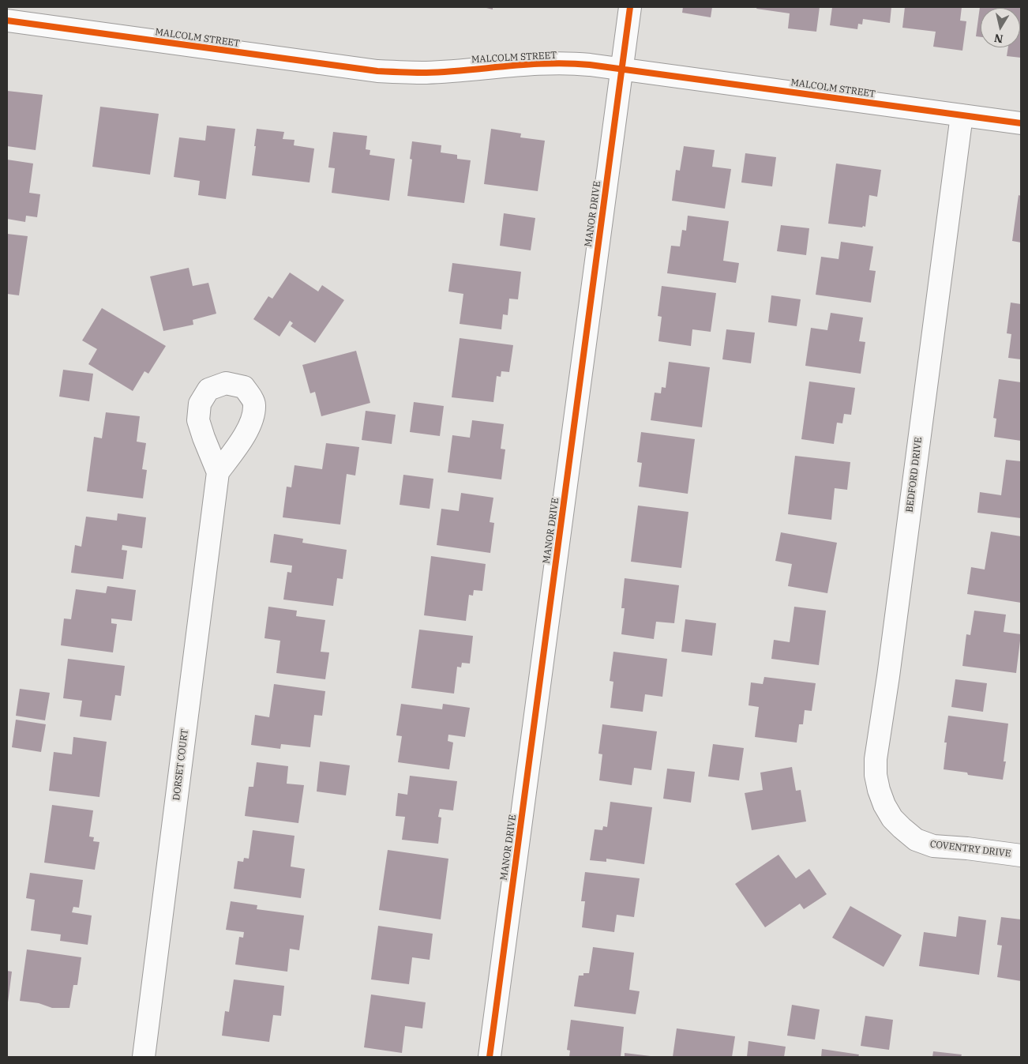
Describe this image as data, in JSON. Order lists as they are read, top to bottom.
{
  "streets": {
    "street": [
      "MALCOLM STREET",
      "MANOR DRIVE",
      "BEDFORD DRIVE",
      "DORSET COURT",
      "COVENTRY DRIVE"
    ]
  },
  "crossings": [
    ["MALCOLM STREET", "MANOR DRIVE"],
    ["MALCOLM STREET", "BEDFORD DRIVE"],
    ["BEDFORD DRIVE", "COVENTRY DRIVE"]
  ],
  "north": "bottom"
}
